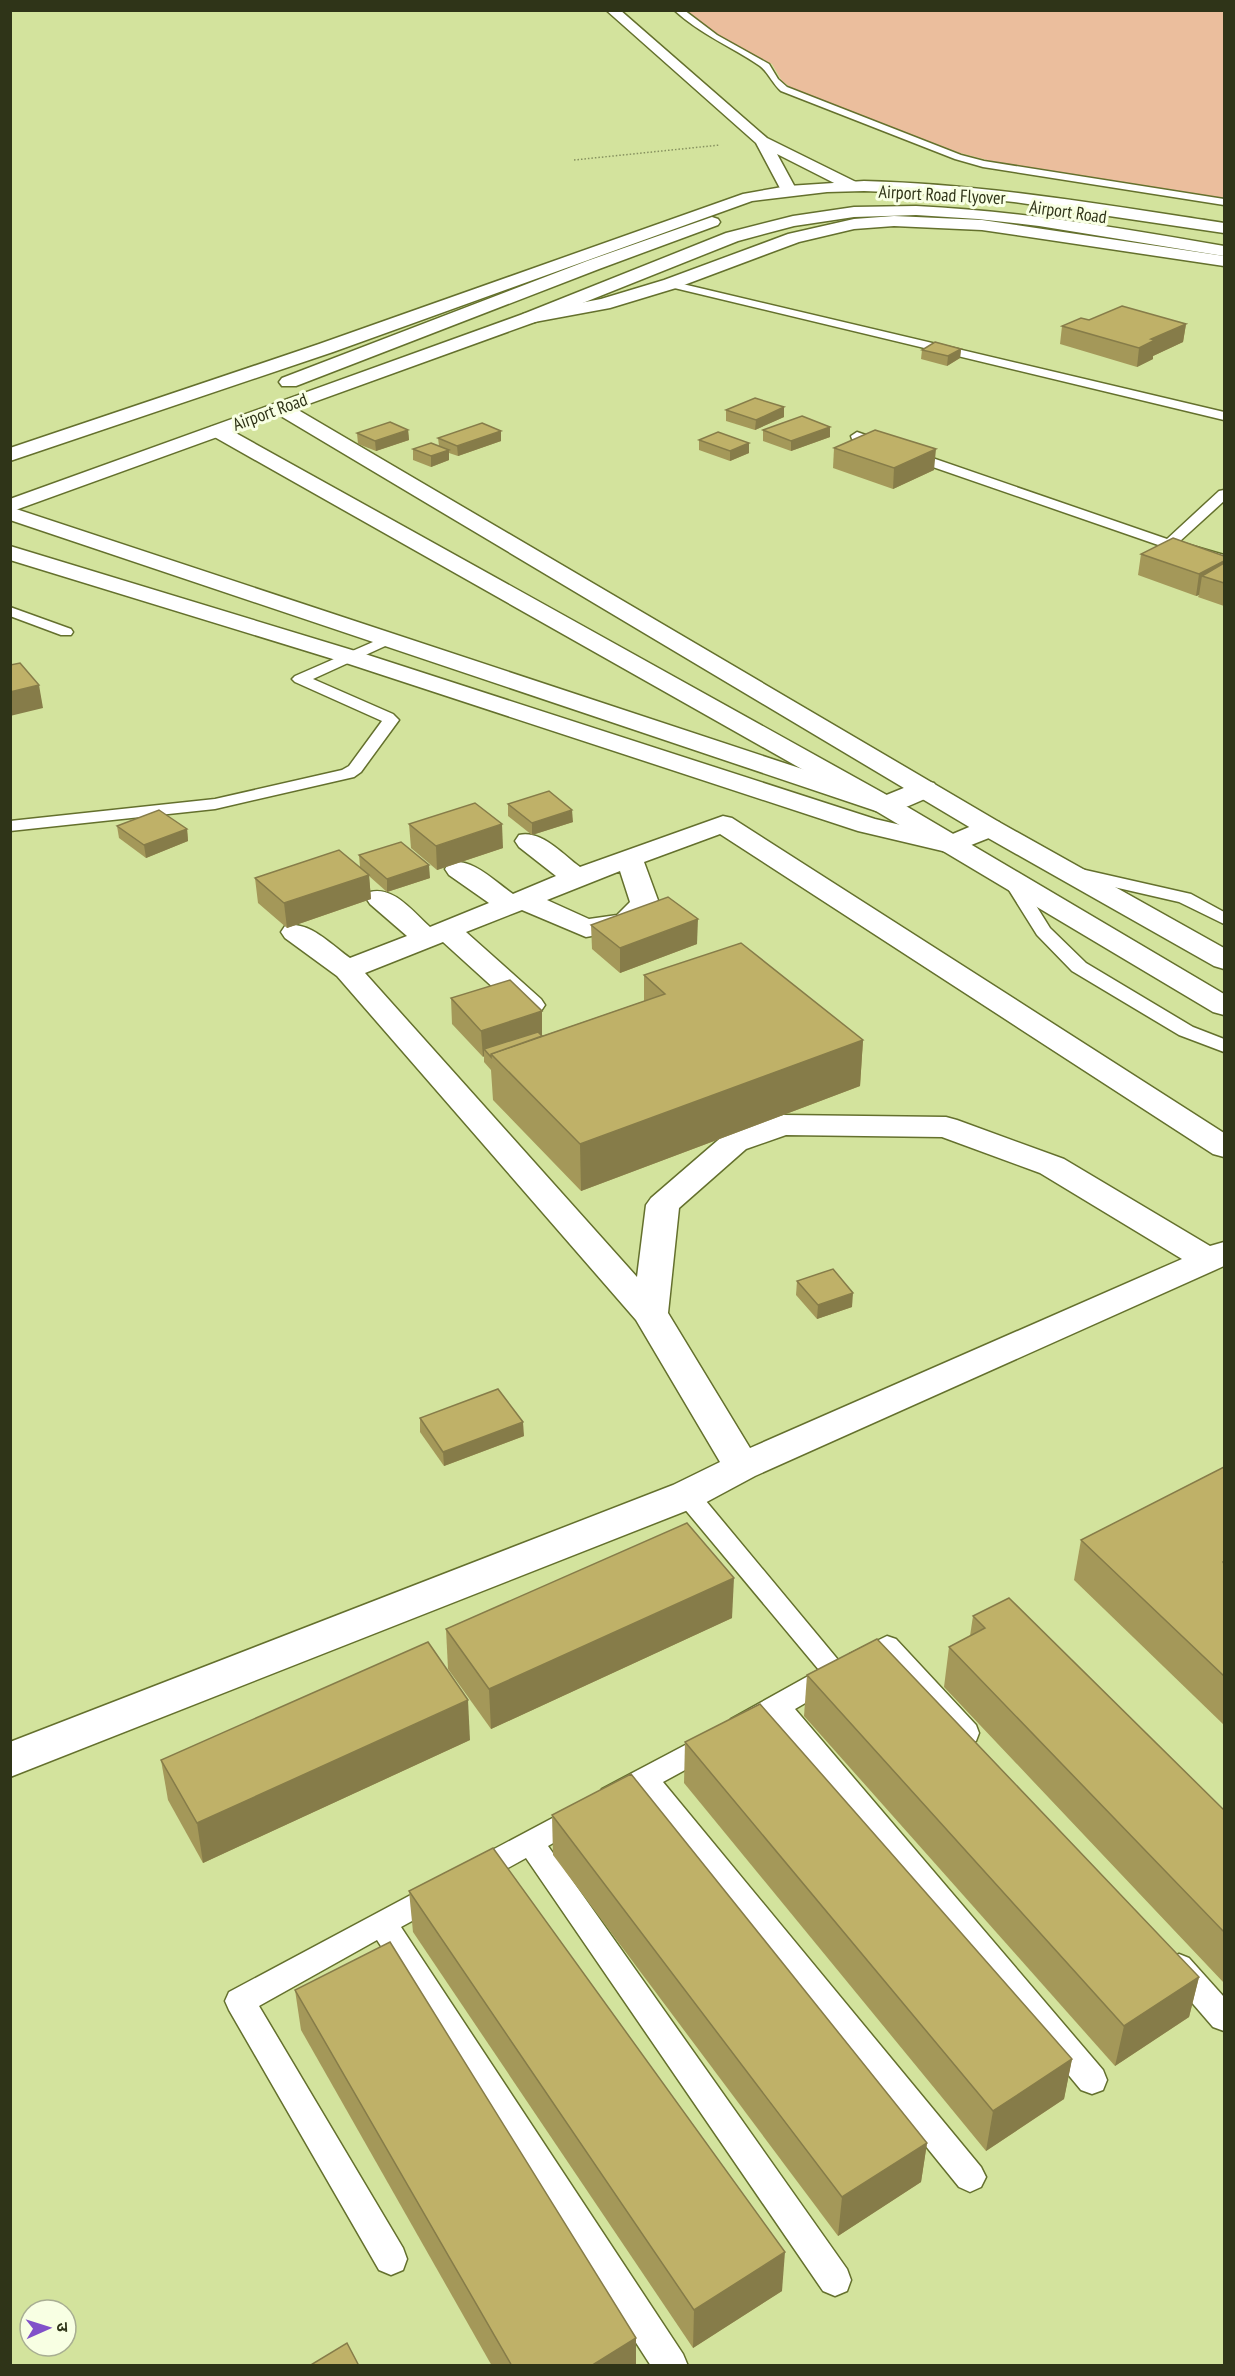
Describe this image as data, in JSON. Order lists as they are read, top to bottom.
{
  "streets": {
    "street": ["Airport Road Flyover", "Airport Road"]
  },
  "crossings": [
    ["Airport Road Flyover", "Airport Road"]
  ],
  "north": "right"
}
